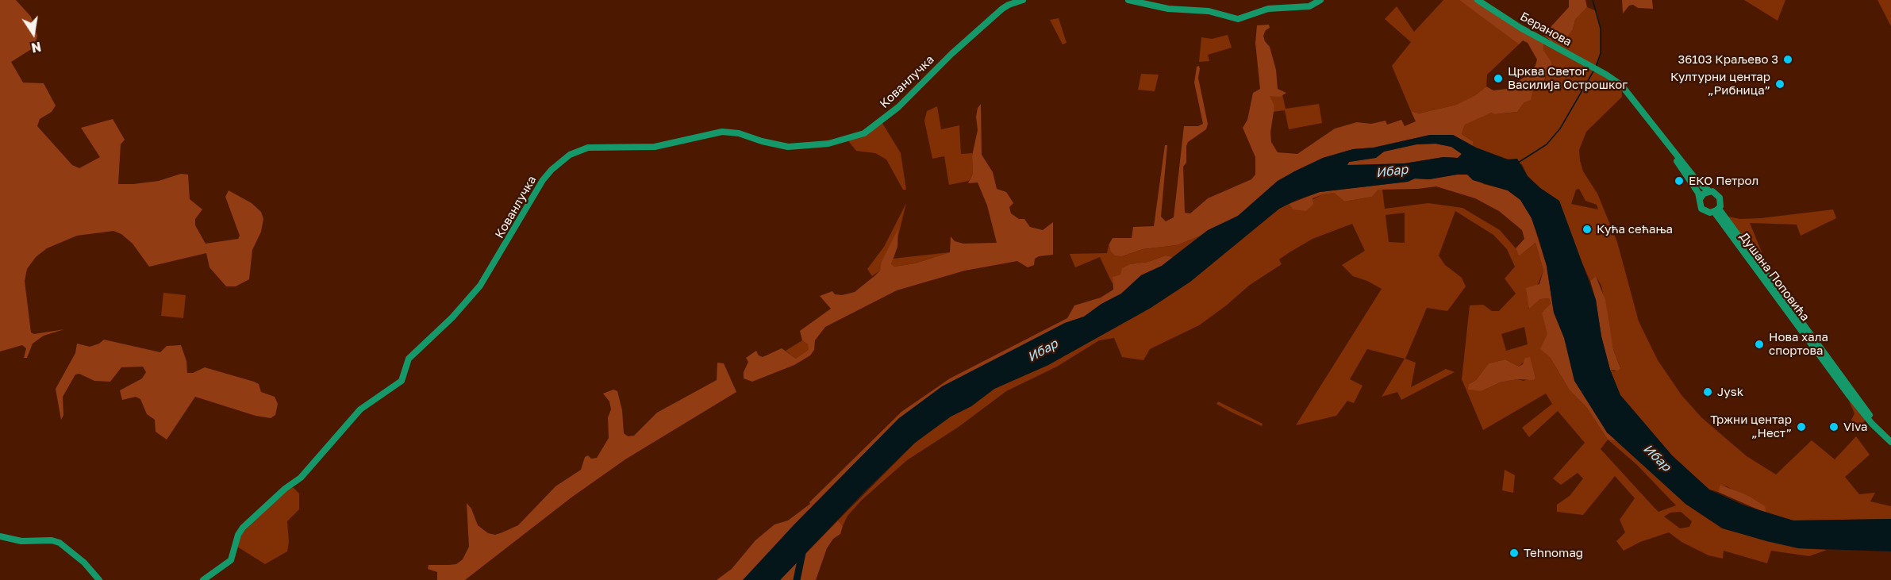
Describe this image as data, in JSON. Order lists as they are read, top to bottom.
{
  "streets": {
    "street": ["Беранова", "Кованлучка", "Душана Поповића"]
  },
  "water": ["Ибар"],
  "places": [
    "36103 Краљево 3",
    "Црква Светог Василија Острошког",
    "Културни центар „Рибница”",
    "ЕКО Петрол",
    "Кућа сећања",
    "Нова хала спортова",
    "Jysk",
    "Тржни центар „Нест”",
    "Viva",
    "Tehnomag"
  ],
  "north": "bottom"
}
